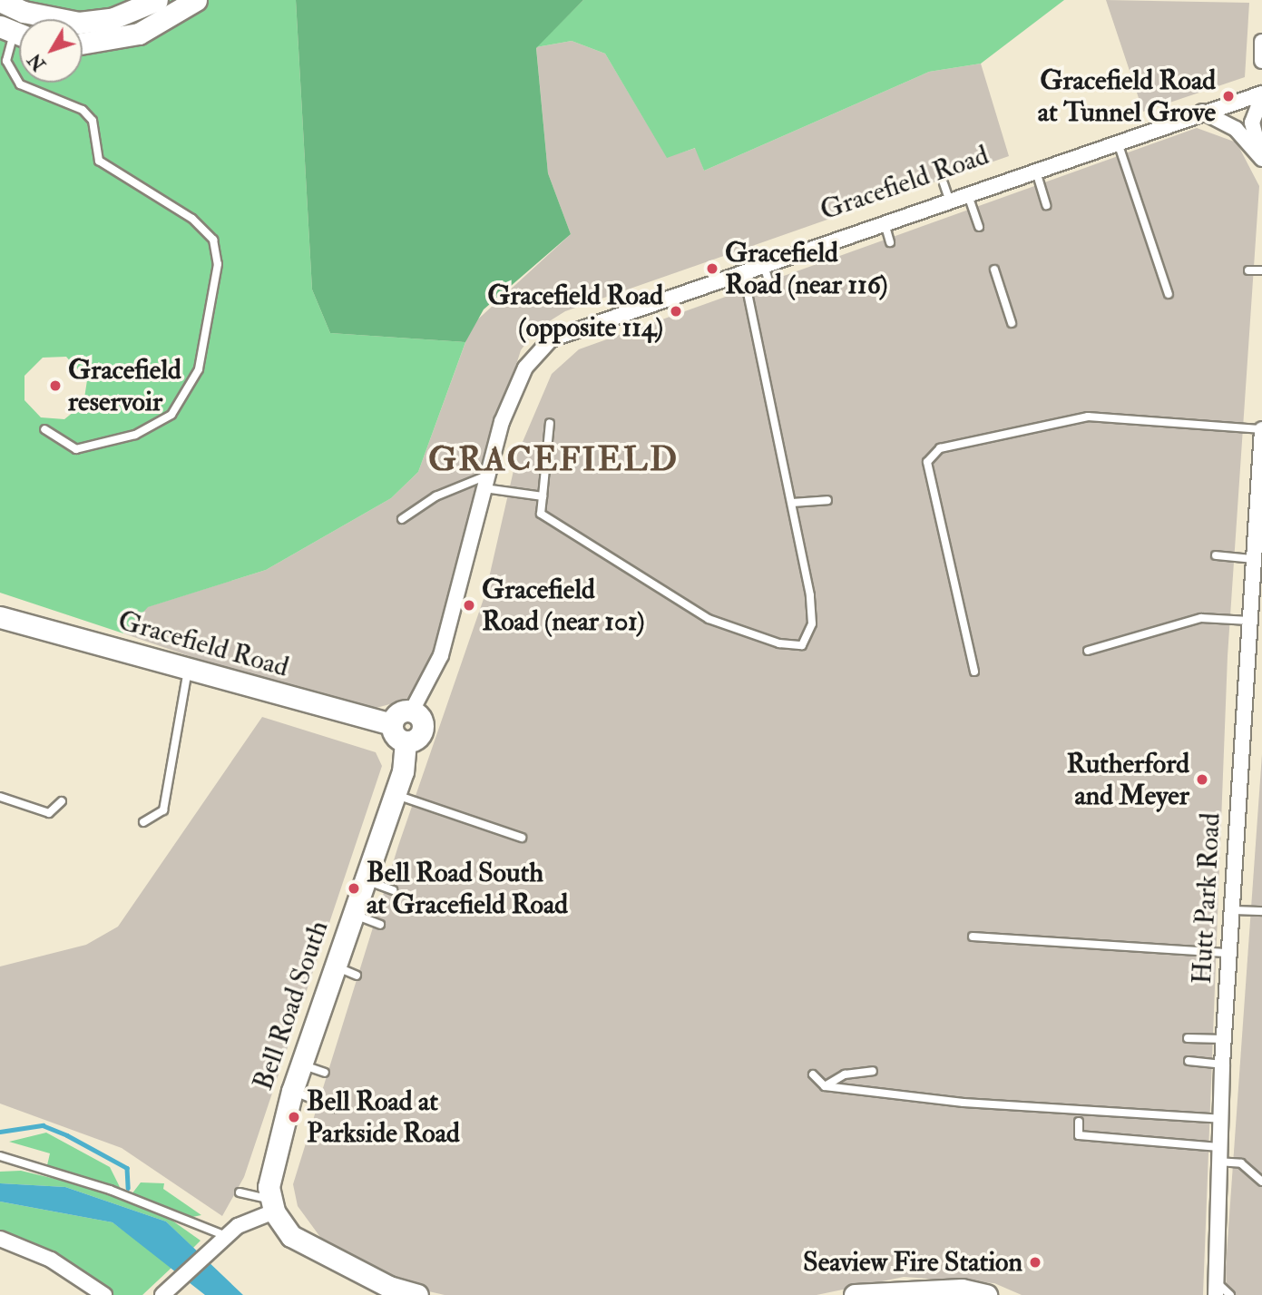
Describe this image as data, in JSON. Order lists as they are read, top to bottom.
{
  "streets": {
    "main road": ["Gracefield Road", "Bell Road South"],
    "street": ["Hutt Park Road"]
  },
  "crossings": [
    ["Gracefield Road", "Bell Road South"]
  ],
  "districts": ["GRACEFIELD"],
  "places": [
    "Gracefield Road at Tunnel Grove",
    "Gracefield Road (near 116)",
    "Gracefield Road (opposite 114)",
    "Gracefield reservoir",
    "Gracefield Road (near 101)",
    "Rutherford and Meyer",
    "Bell Road South at Gracefield Road",
    "Bell Road at Parkside Road",
    "Seaview Fire Station"
  ],
  "north": "bottom left"
}
